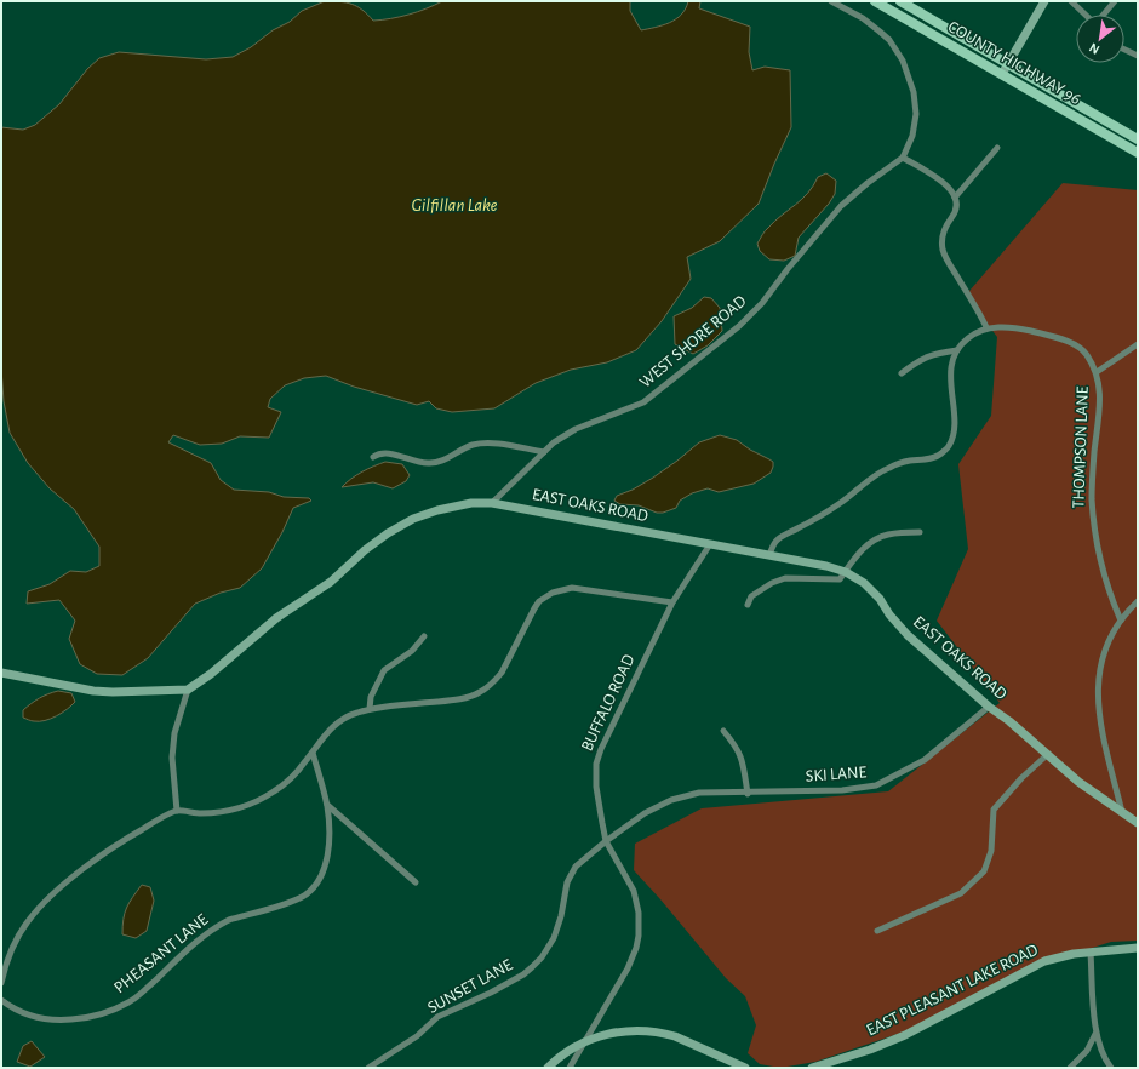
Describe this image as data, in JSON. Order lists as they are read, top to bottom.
{
  "streets": {
    "main road": ["COUNTY HIGHWAY 96"],
    "street": [
      "WEST SHORE ROAD",
      "THOMPSON LANE",
      "EAST OAKS ROAD",
      "BUFFALO ROAD",
      "SKI LANE",
      "PHEASANT LANE",
      "SUNSET LANE",
      "EAST PLEASANT LAKE ROAD"
    ]
  },
  "crossings": [
    ["WEST SHORE ROAD", "EAST OAKS ROAD"],
    ["EAST OAKS ROAD", "BUFFALO ROAD"],
    ["EAST OAKS ROAD", "SKI LANE"],
    ["BUFFALO ROAD", "SKI LANE"],
    ["BUFFALO ROAD", "SUNSET LANE"],
    ["SKI LANE", "SUNSET LANE"]
  ],
  "water": ["Gilfillan Lake"],
  "north": "bottom left"
}
